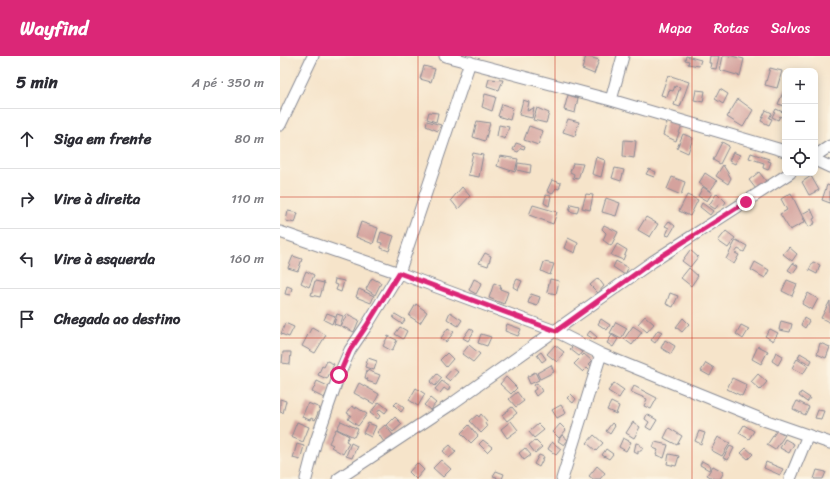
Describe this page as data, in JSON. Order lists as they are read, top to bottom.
{
  "page": {
    "header": "Wayfind",
    "nav": ["Mapa", "Rotas", "Salvos"],
    "heading": ["5 min", "A pé · 350 m"],
    "map_buttons": ["+", "−"],
    "list": [
      ["Siga em frente", "80 m"],
      ["Vire à direita", "110 m"],
      ["Vire à esquerda", "160 m"],
      "Chegada ao destino"
    ]
  }
}
